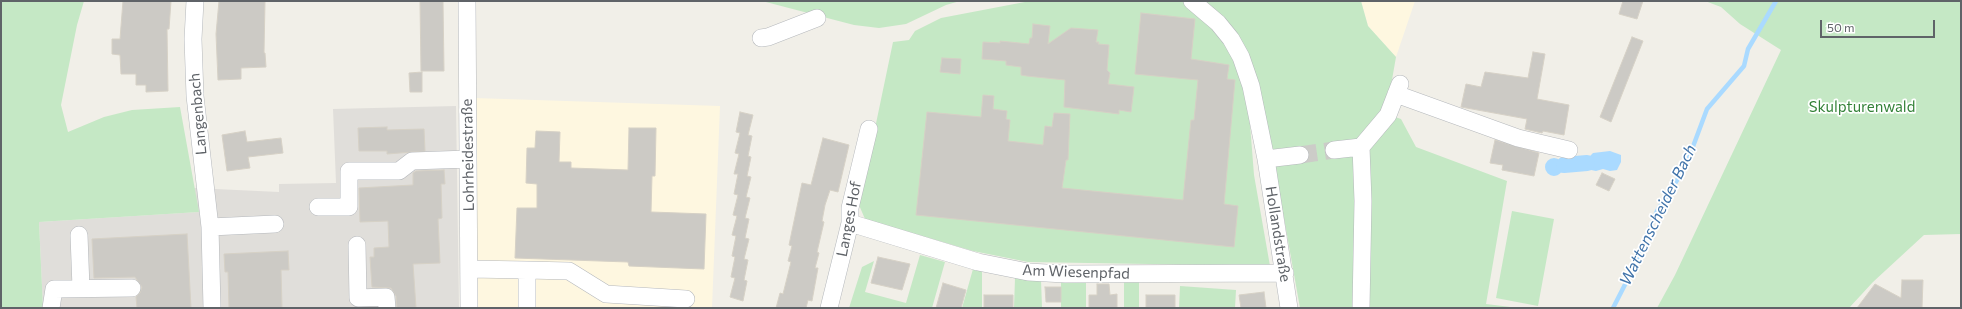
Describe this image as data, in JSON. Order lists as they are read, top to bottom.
{
  "streets": {
    "street": [
      "Langenbach",
      "Lohrheidestraße",
      "Langes Hof",
      "Hollandstraße",
      "Am Wiesenpfad"
    ]
  },
  "crossings": [
    ["Langes Hof", "Am Wiesenpfad"],
    ["Hollandstraße", "Am Wiesenpfad"]
  ],
  "water": ["Wattenscheider Bach"],
  "parks": ["Skulpturenwald"],
  "scale_bar": "50 m"
}
